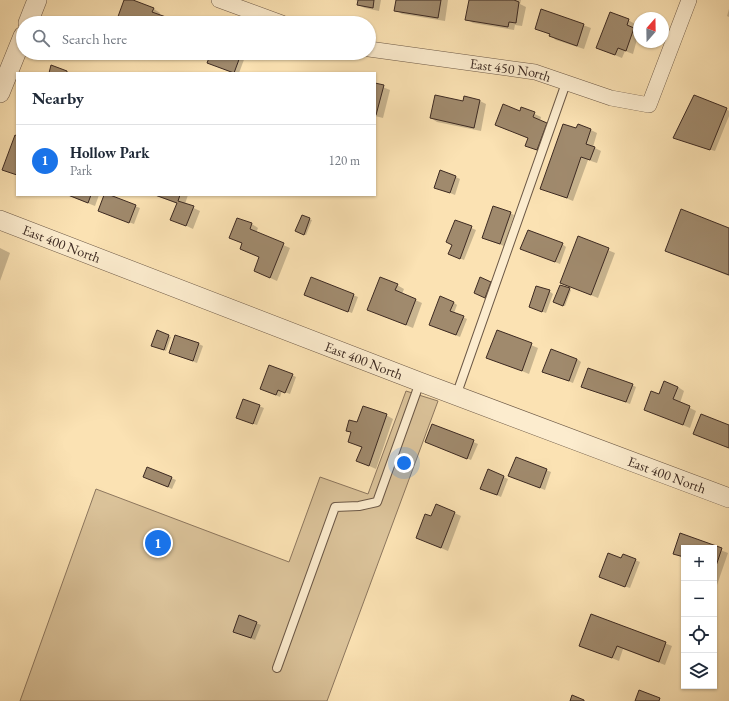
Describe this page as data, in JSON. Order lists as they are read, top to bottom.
{
  "streets": {
    "street": ["East 450 North", "East 400 North"]
  },
  "north": "top",
  "page": {
    "search": "Search here",
    "heading": "Nearby",
    "list": [
      {
        "mark": "1",
        "name": "Hollow Park",
        "note": "Park",
        "value": "120 m"
      }
    ],
    "pins": "1",
    "map_buttons": ["+", "−"]
  }
}
